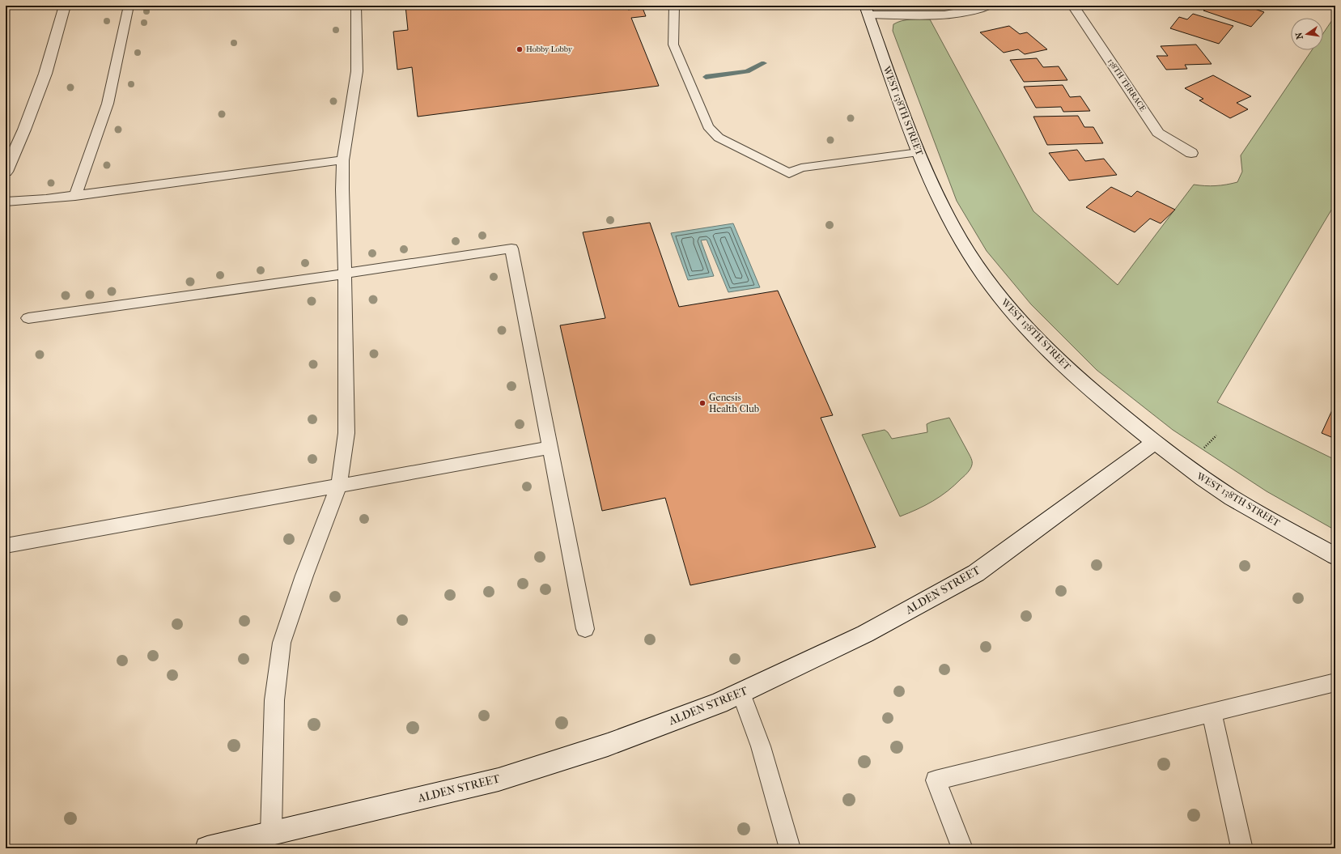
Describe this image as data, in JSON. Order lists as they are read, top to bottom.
{
  "streets": {
    "street": ["138TH TERRACE", "WEST 138TH STREET", "ALDEN STREET"]
  },
  "crossings": [
    ["WEST 138TH STREET", "ALDEN STREET"]
  ],
  "places": ["Hobby Lobby", "Genesis Health Club"],
  "north": "left"
}
